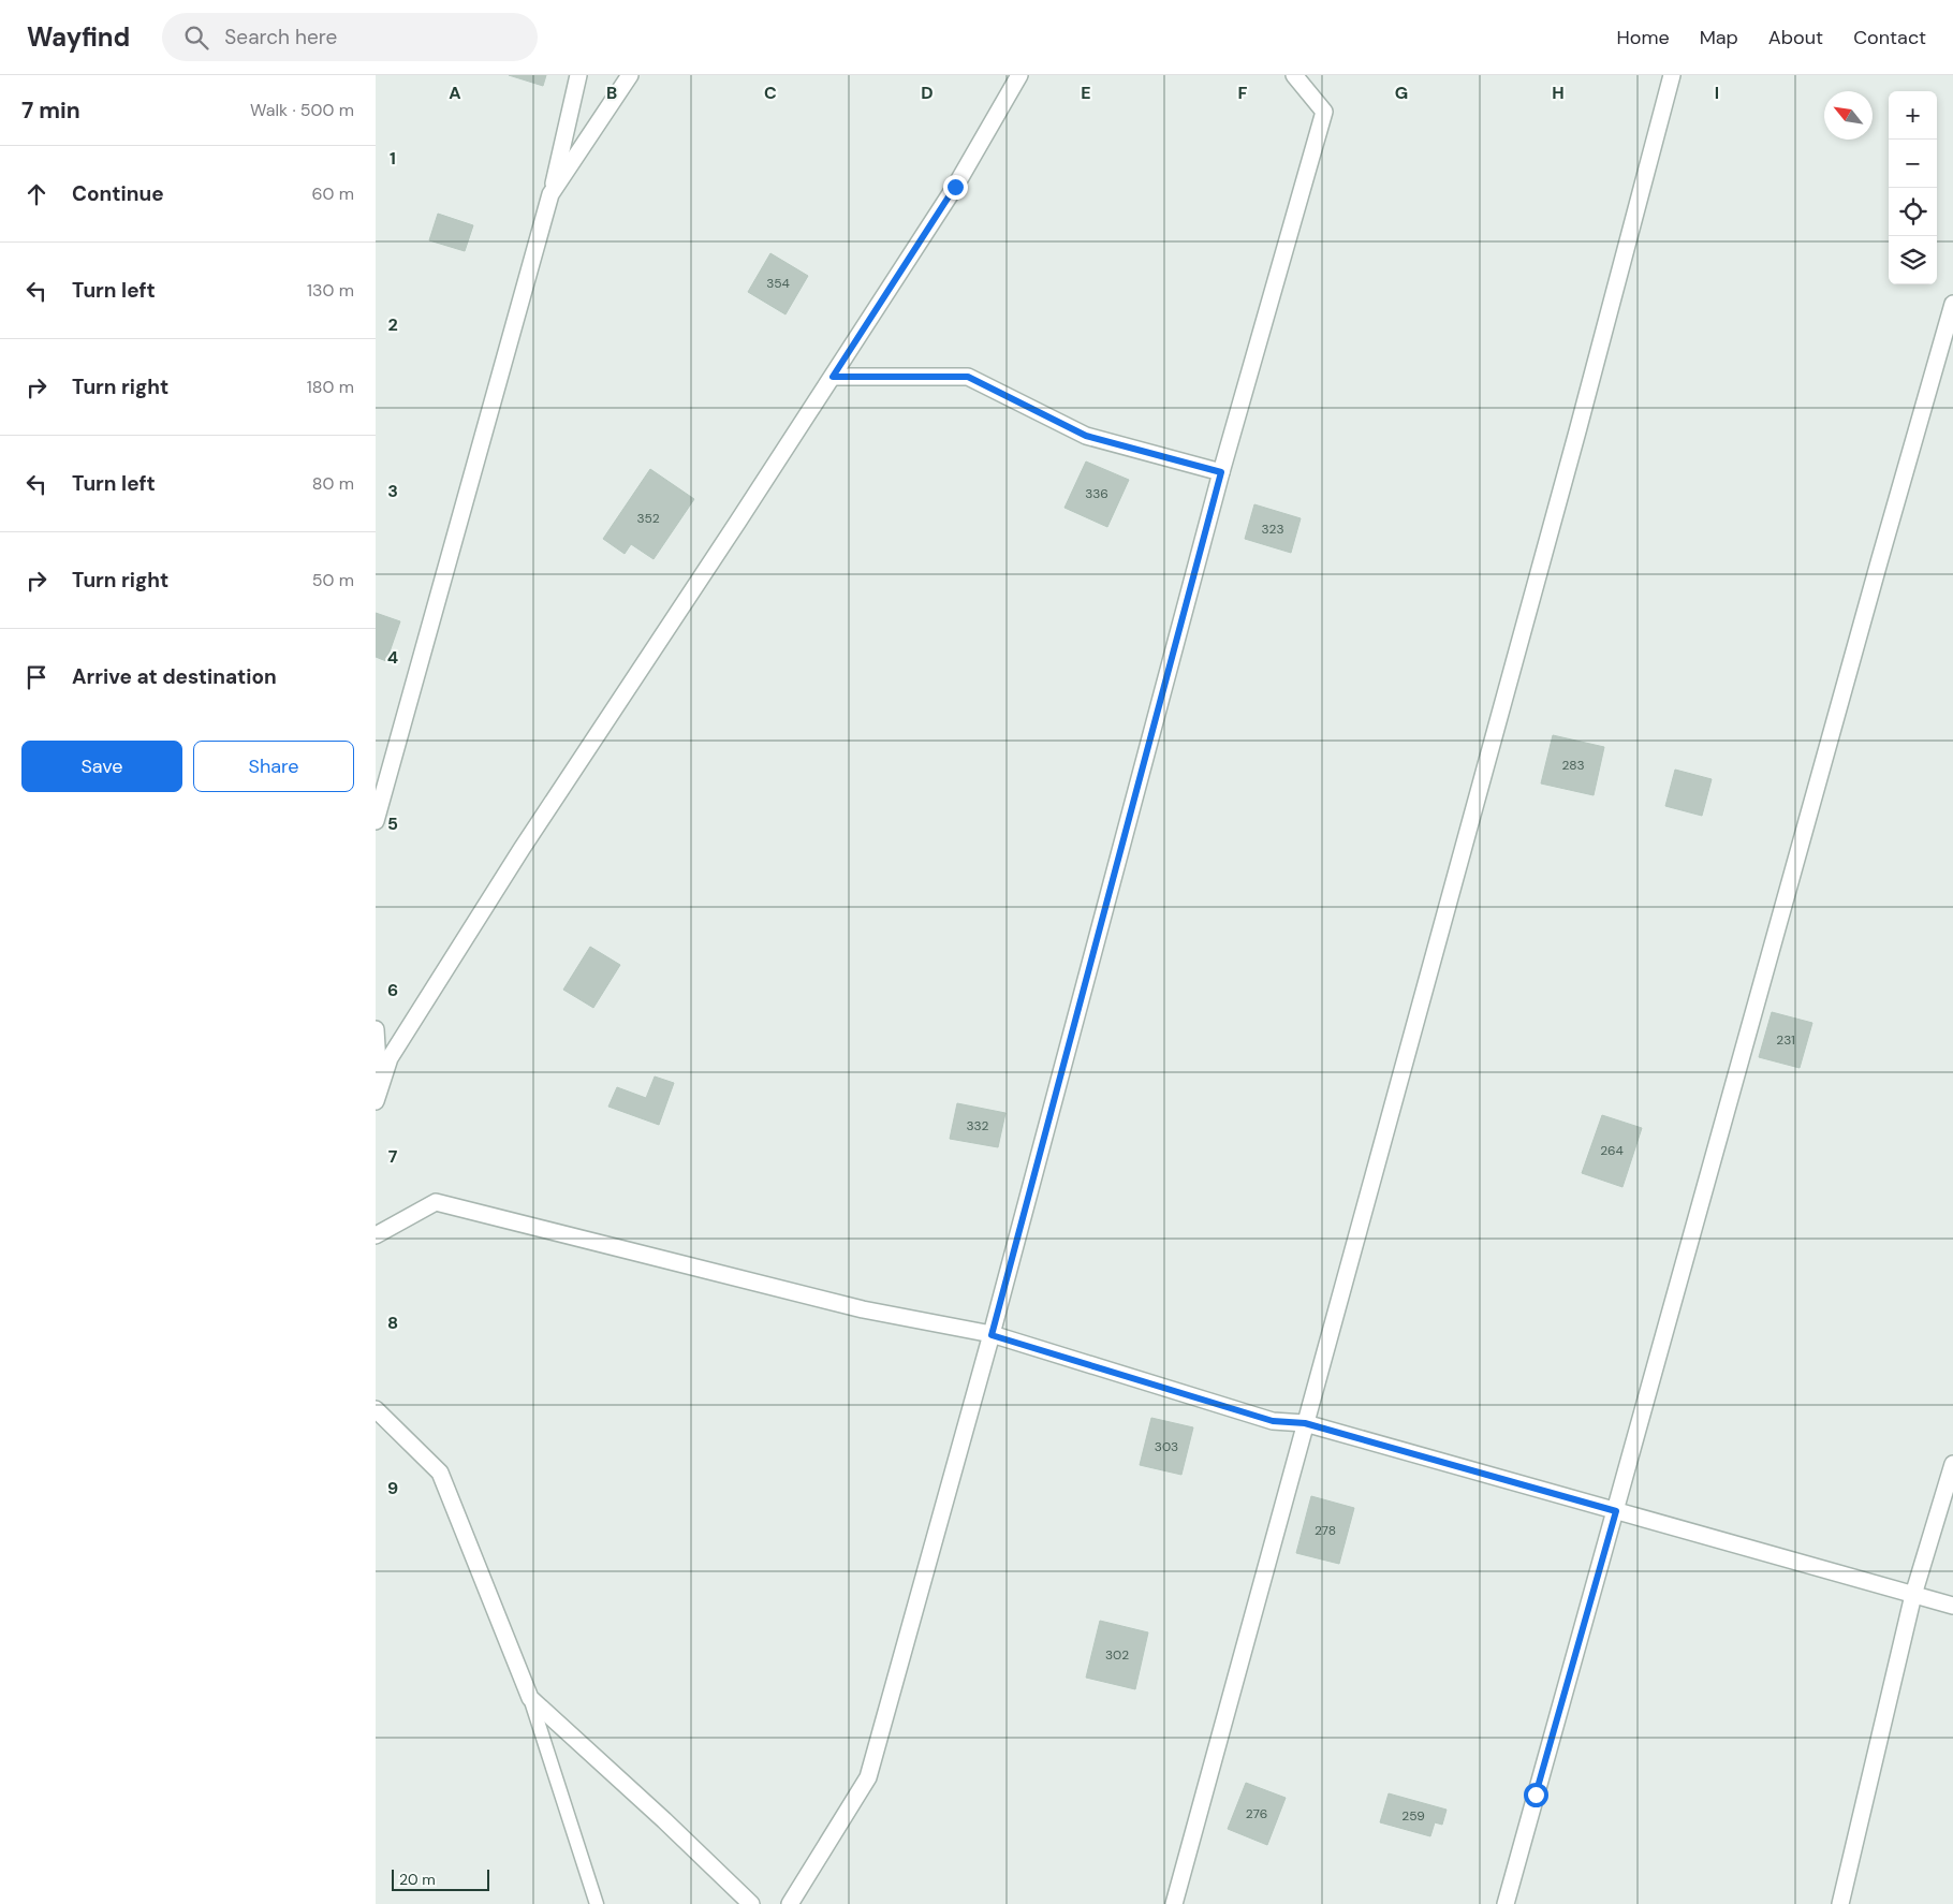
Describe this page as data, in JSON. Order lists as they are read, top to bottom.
{
  "house_numbers": [
    "354",
    "336",
    "352",
    "323",
    "283",
    "231",
    "332",
    "264",
    "303",
    "278",
    "302",
    "276",
    "259"
  ],
  "scale_bar": "20 m",
  "north": "top left",
  "page": {
    "header": "Wayfind",
    "search": "Search here",
    "nav": [
      "Home",
      "Map",
      "About",
      "Contact"
    ],
    "heading": ["7 min", "Walk · 500 m"],
    "map_buttons": ["+", "−"],
    "list": [
      ["Continue", "60 m"],
      ["Turn left", "130 m"],
      ["Turn right", "180 m"],
      ["Turn left", "80 m"],
      ["Turn right", "50 m"],
      "Arrive at destination"
    ],
    "buttons": ["Save", "Share"],
    "scale": "20 m"
  },
  "grid": {
    "columns": [
      "A",
      "B",
      "C",
      "D",
      "E",
      "F",
      "G",
      "H",
      "I"
    ],
    "rows": [
      "1",
      "2",
      "3",
      "4",
      "5",
      "6",
      "7",
      "8",
      "9"
    ]
  }
}
